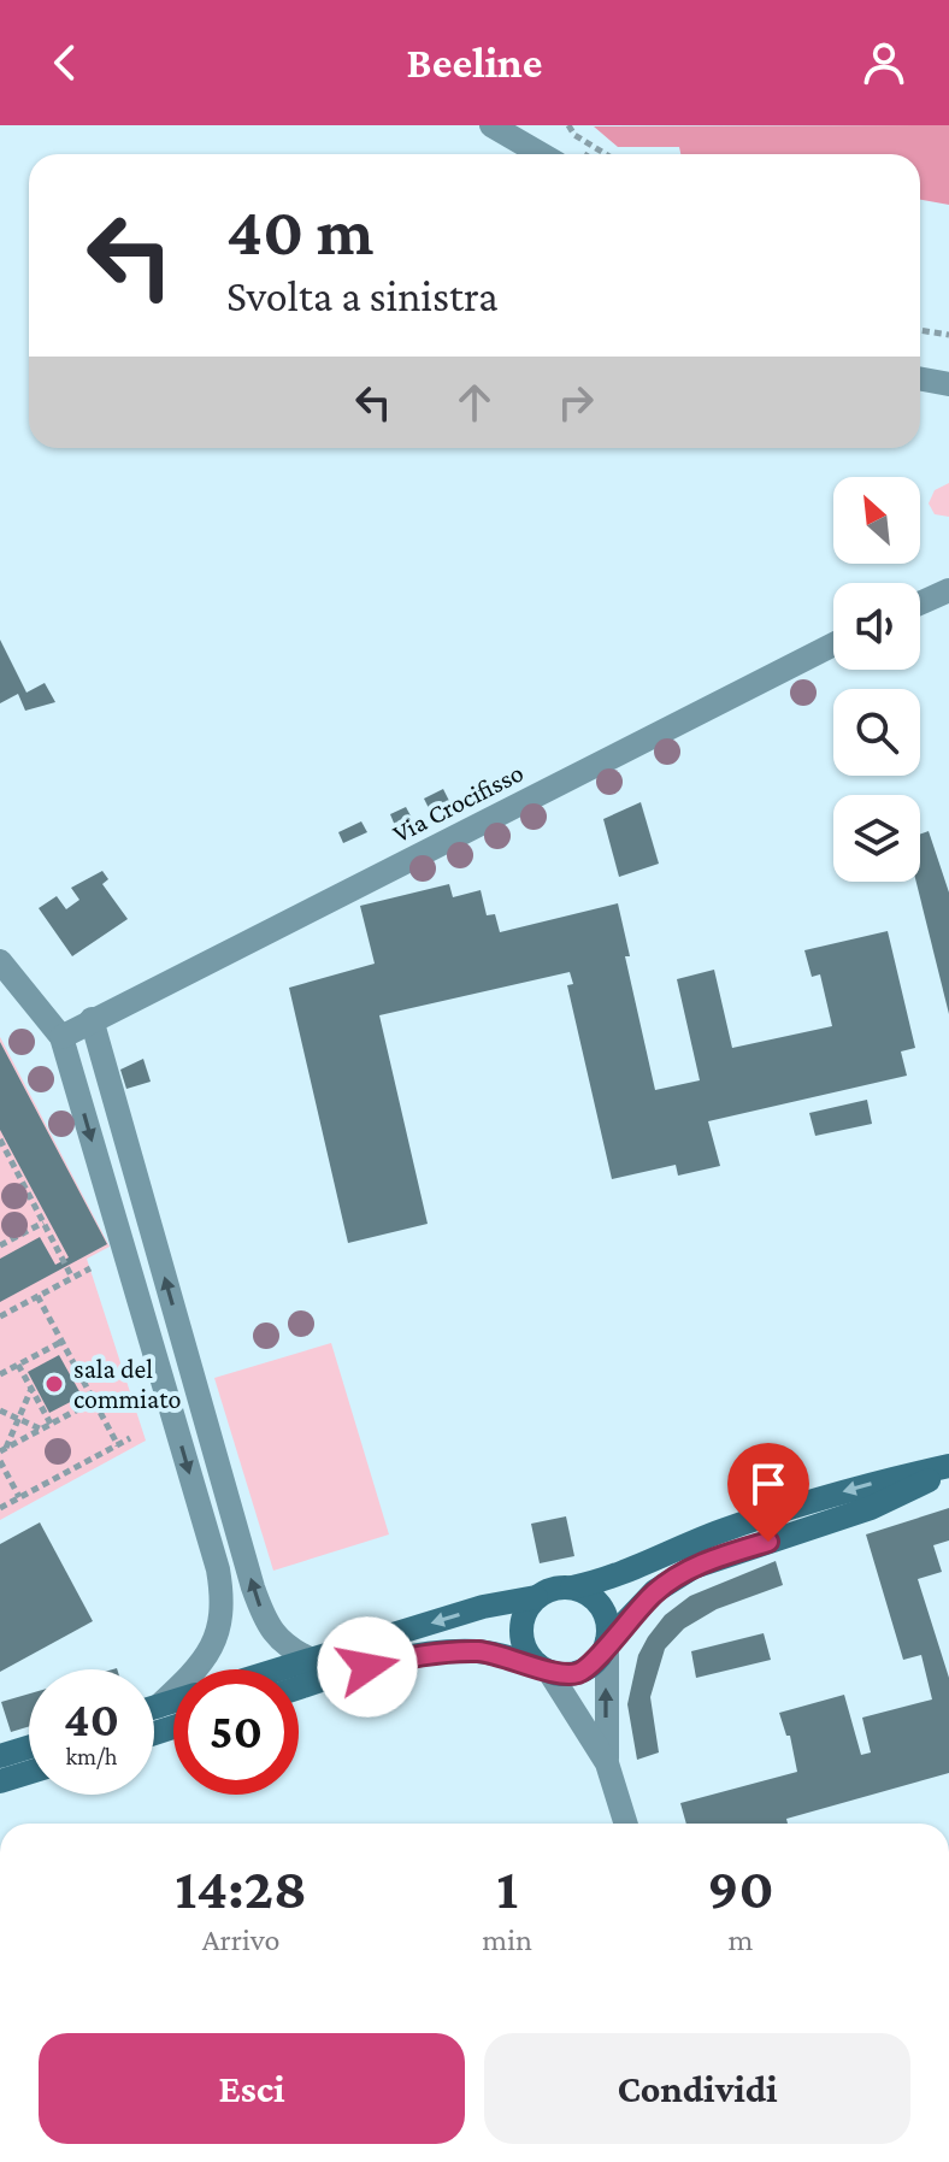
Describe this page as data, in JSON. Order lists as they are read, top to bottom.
{
  "streets": {
    "street": ["Via Crocifisso"]
  },
  "places": ["sala del commiato"],
  "north": "top left",
  "page": {
    "header": "Beeline",
    "turn": ["40 m", "Svolta a sinistra"],
    "speed": "40 km/h",
    "limit": "50",
    "eta": [
      "14:28",
      "Arrivo",
      "1",
      "min",
      "90",
      "m"
    ],
    "buttons": ["Esci", "Condividi"]
  }
}
